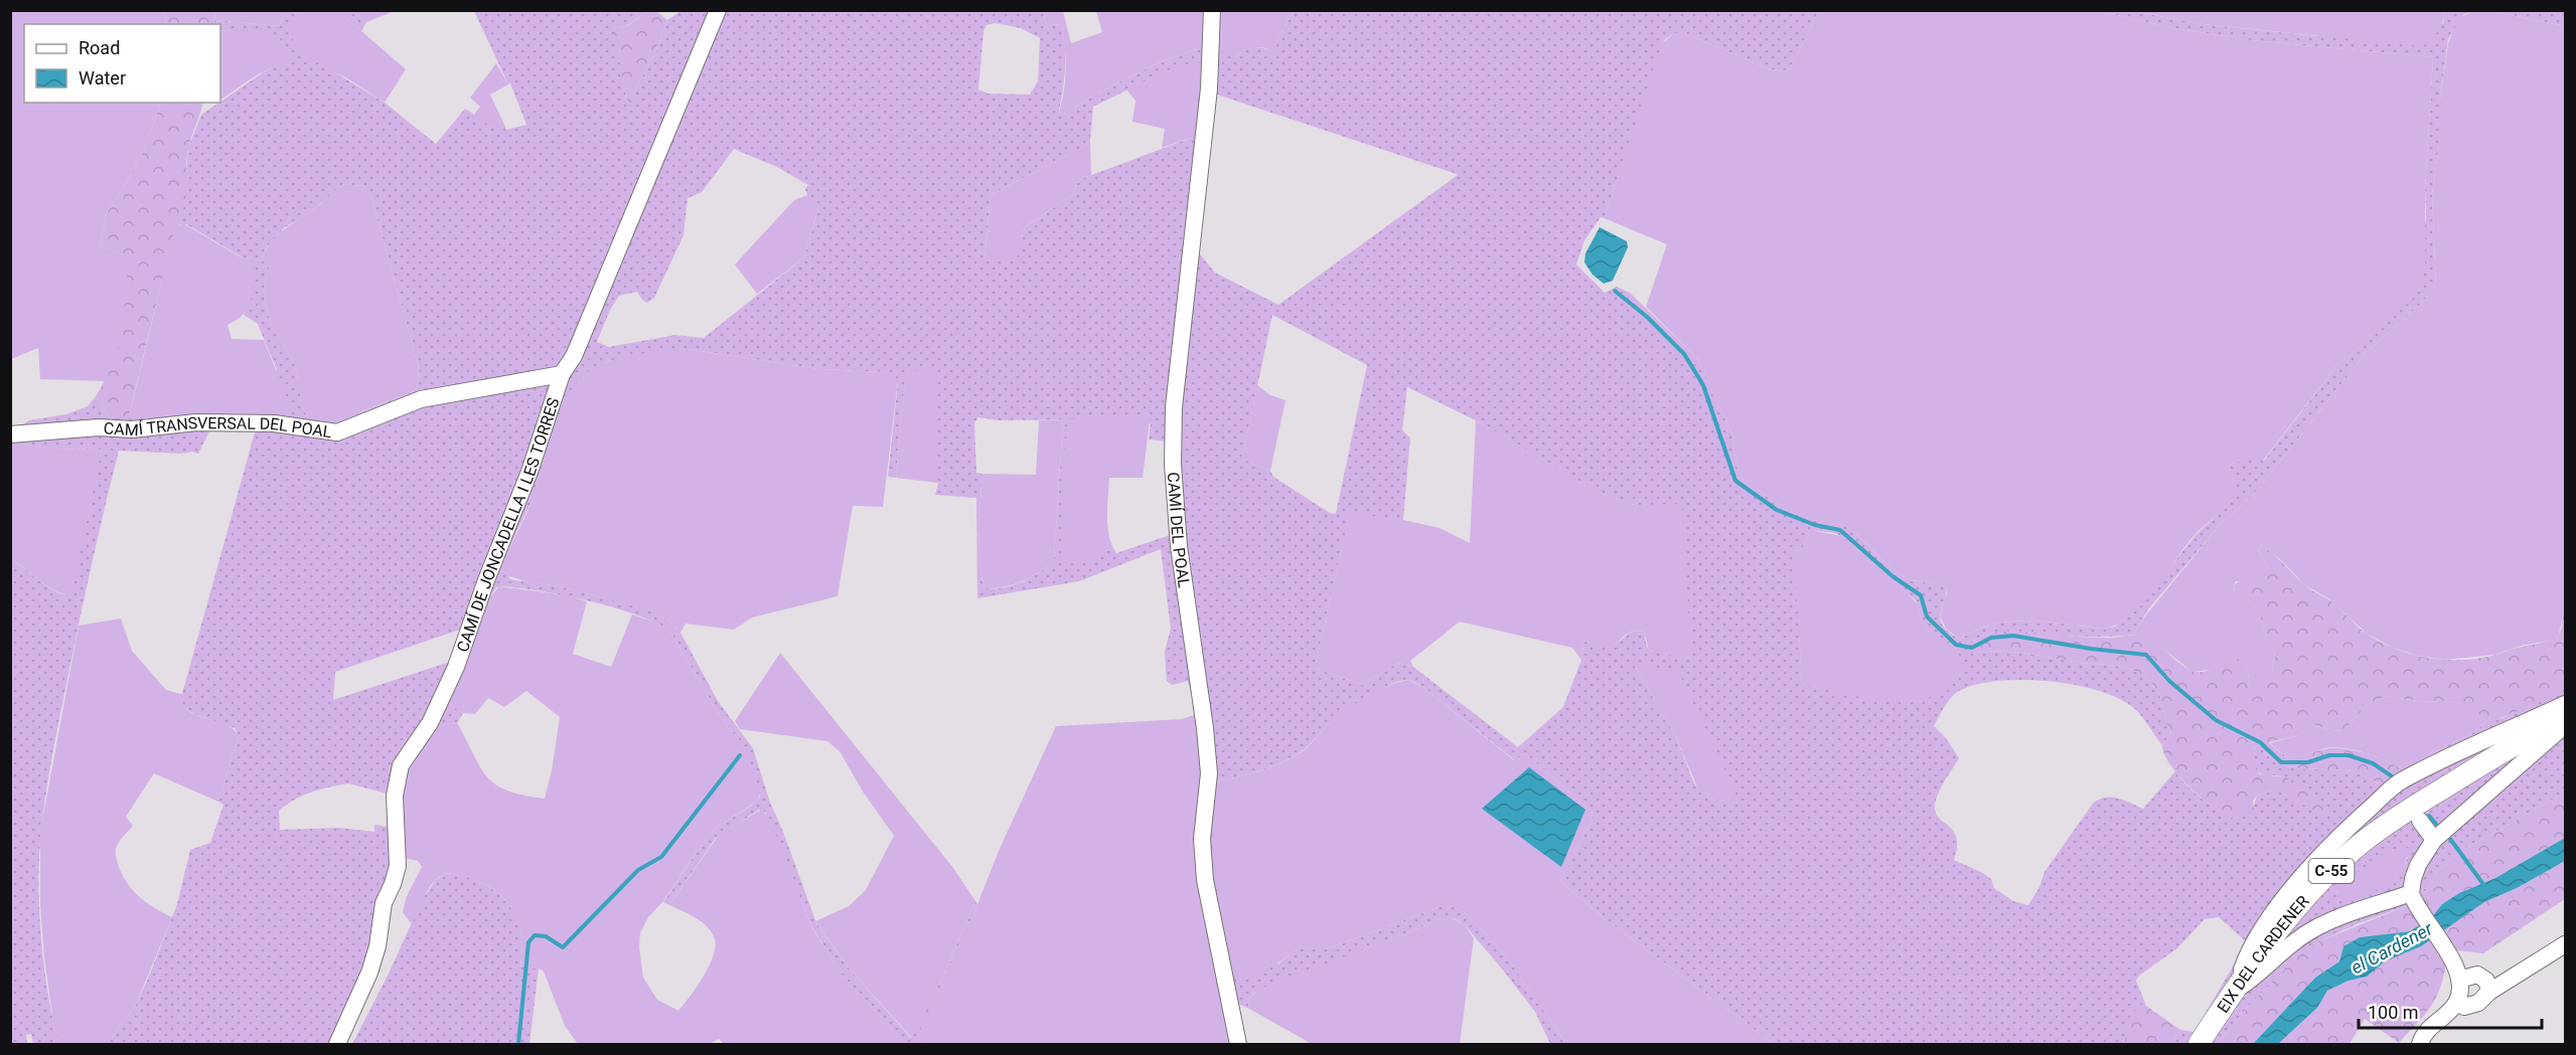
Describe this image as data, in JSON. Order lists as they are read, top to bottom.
{
  "streets": {
    "main road": ["C-55", "EIX DEL CARDENER"],
    "street": ["CAMÍ TRANSVERSAL DEL POAL", "CAMÍ DE JONCADELLA I LES TORRES", "CAMÍ DEL POAL"]
  },
  "crossings": [
    ["CAMÍ TRANSVERSAL DEL POAL", "CAMÍ DE JONCADELLA I LES TORRES"]
  ],
  "water": ["el Cardener"],
  "legend": ["Road", "Water"],
  "scale_bar": "100 m"
}
